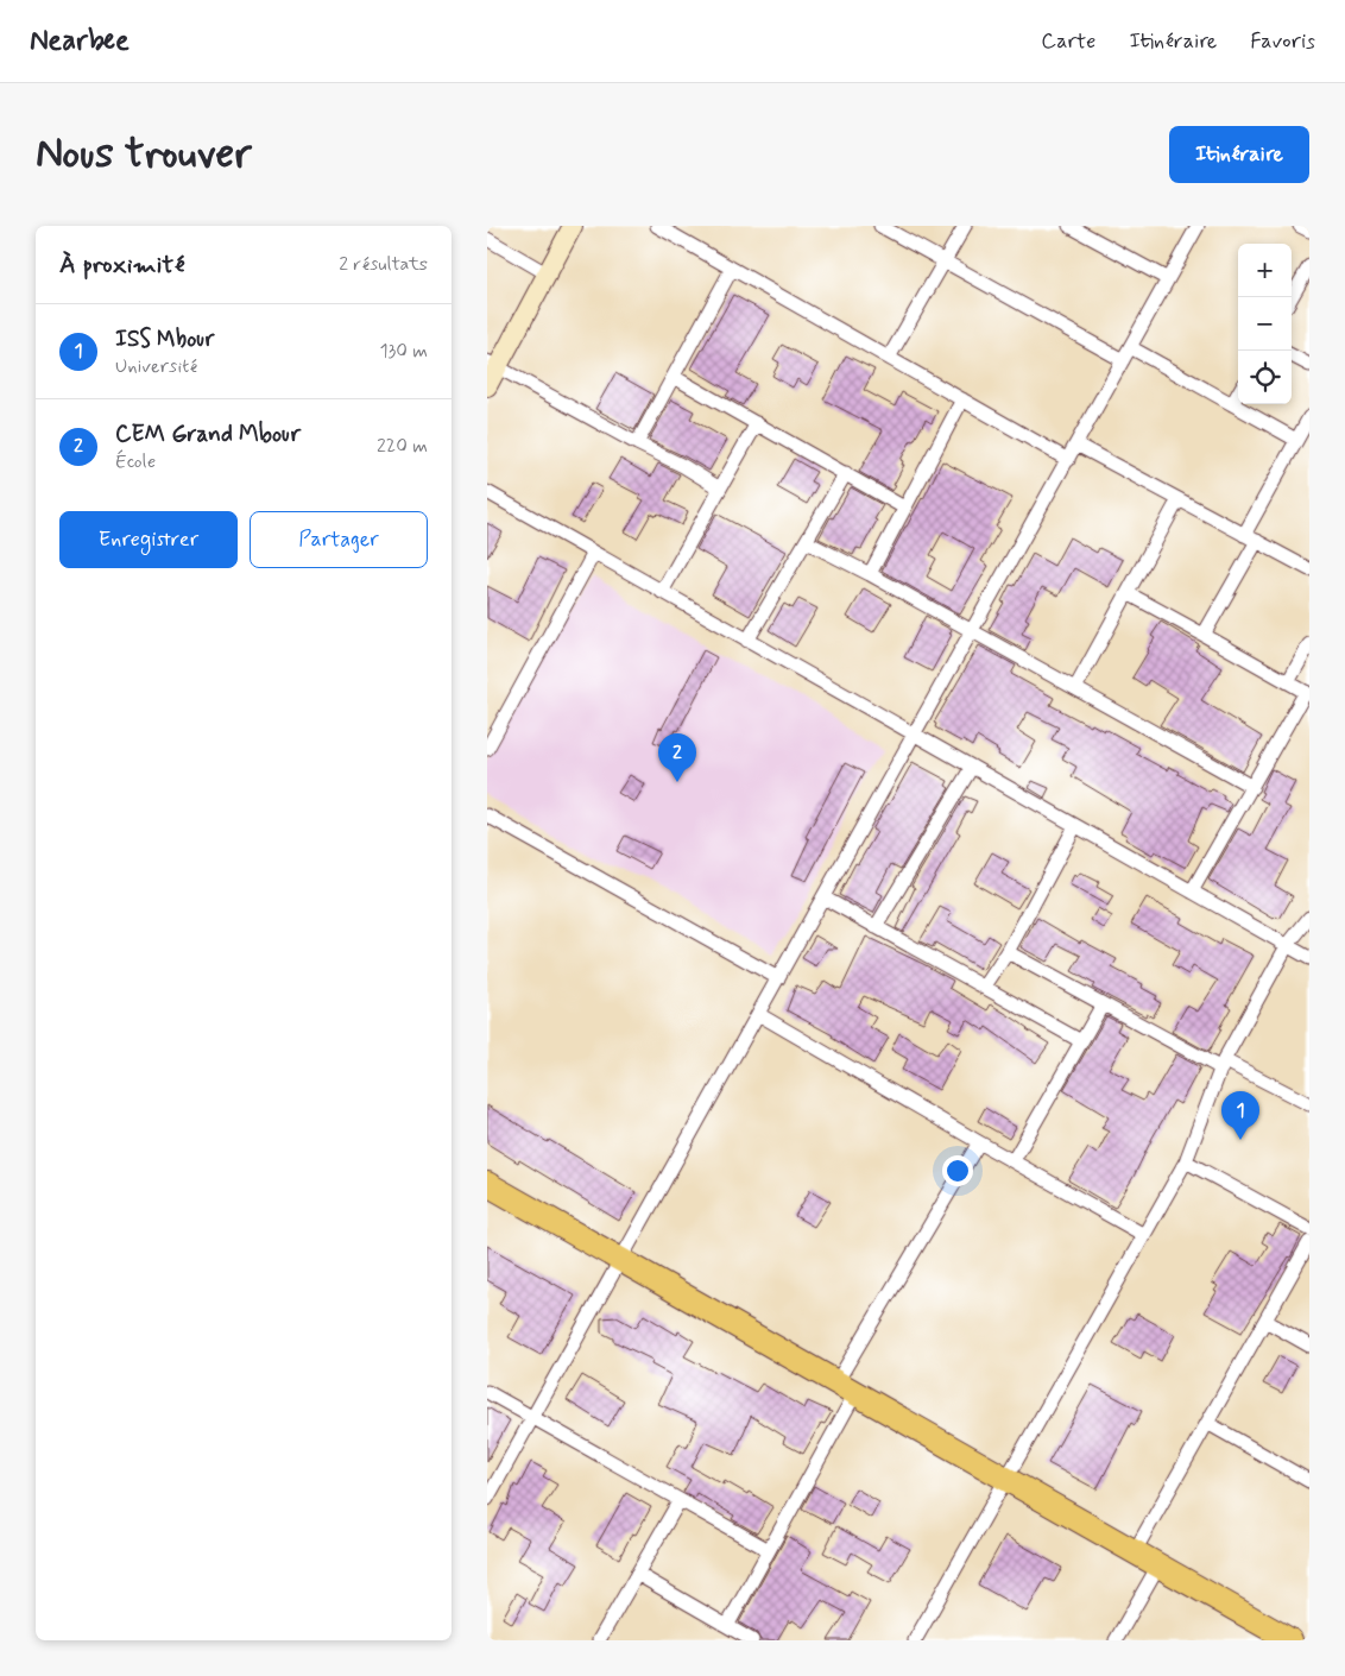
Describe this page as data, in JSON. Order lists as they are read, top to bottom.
{
  "page": {
    "header": "Nearbee",
    "nav": ["Carte", "Itinéraire", "Favoris"],
    "buttons": [
      "Itinéraire",
      ["Enregistrer", "Partager"]
    ],
    "title": "Nous trouver",
    "heading": ["À proximité", "2 résultats"],
    "map_buttons": ["+", "−"],
    "list": [
      {
        "mark": "1",
        "name": "ISS Mbour",
        "note": "Université",
        "value": "130 m"
      },
      {
        "mark": "2",
        "name": "CEM Grand Mbour",
        "note": "École",
        "value": "220 m"
      }
    ],
    "pins": ["2", "1"]
  }
}
